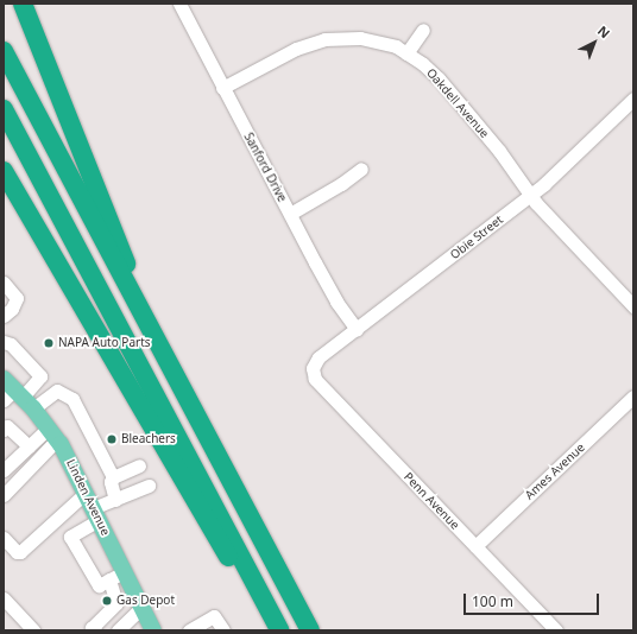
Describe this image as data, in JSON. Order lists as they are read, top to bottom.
{
  "streets": {
    "main road": ["Linden Avenue"],
    "street": [
      "Oakdell Avenue",
      "Sanford Drive",
      "Obie Street",
      "Ames Avenue",
      "Penn Avenue"
    ]
  },
  "crossings": [
    ["Oakdell Avenue", "Sanford Drive"],
    ["Oakdell Avenue", "Obie Street"],
    ["Sanford Drive", "Obie Street"],
    ["Obie Street", "Penn Avenue"],
    ["Ames Avenue", "Penn Avenue"]
  ],
  "places": ["NAPA Auto Parts", "Bleachers", "Gas Depot"],
  "scale_bar": "100 m",
  "north": "top right"
}
